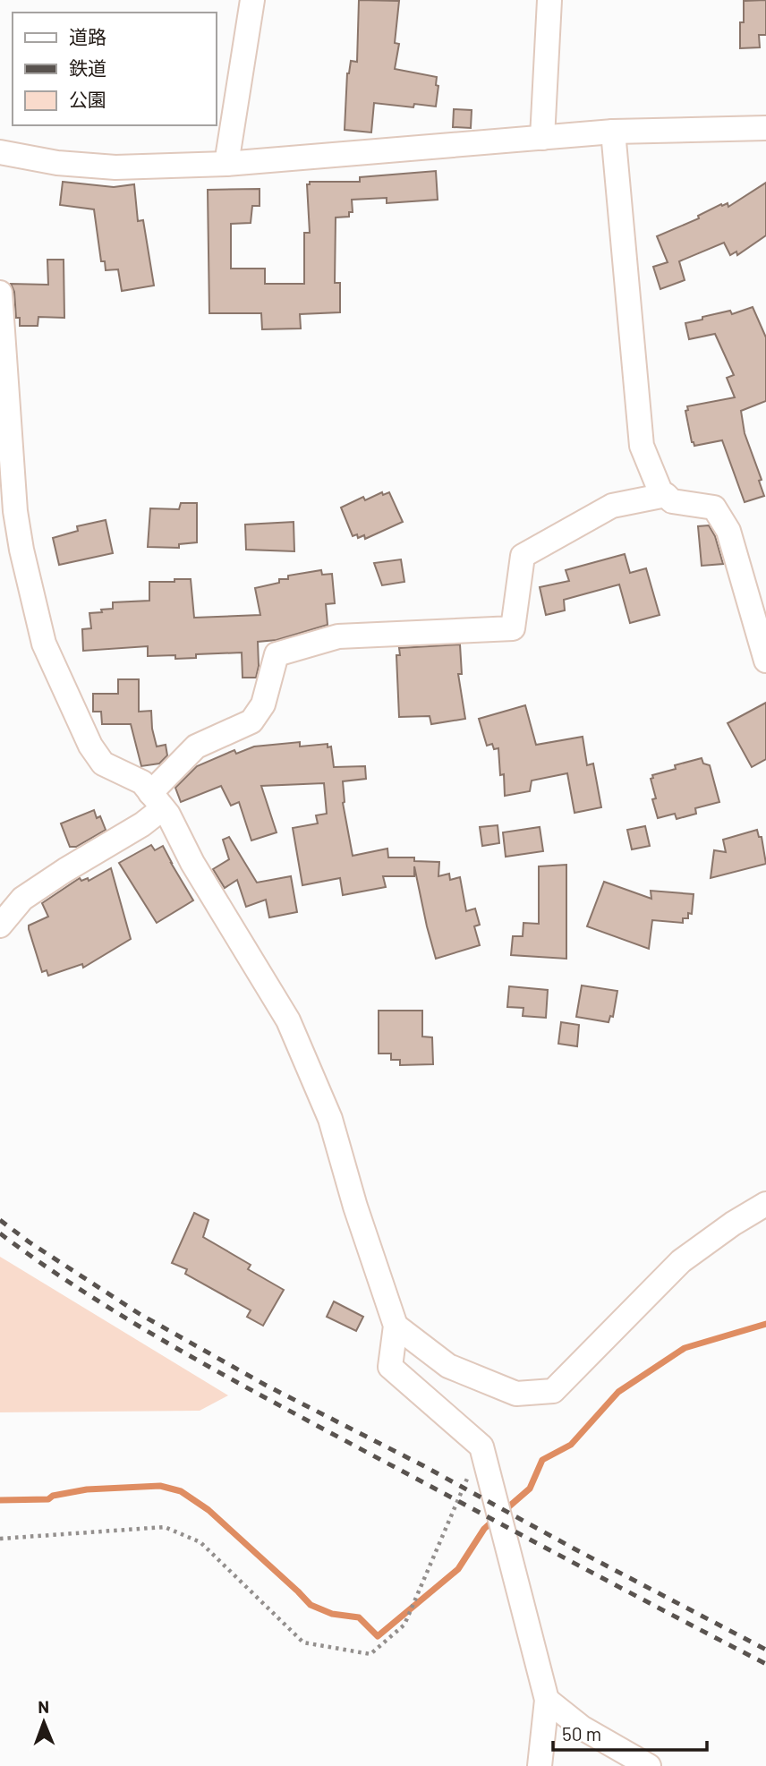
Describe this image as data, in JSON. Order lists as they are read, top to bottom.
{
  "legend": ["道路", "鉄道", "公園"],
  "scale_bar": "50 m",
  "north": "top"
}
